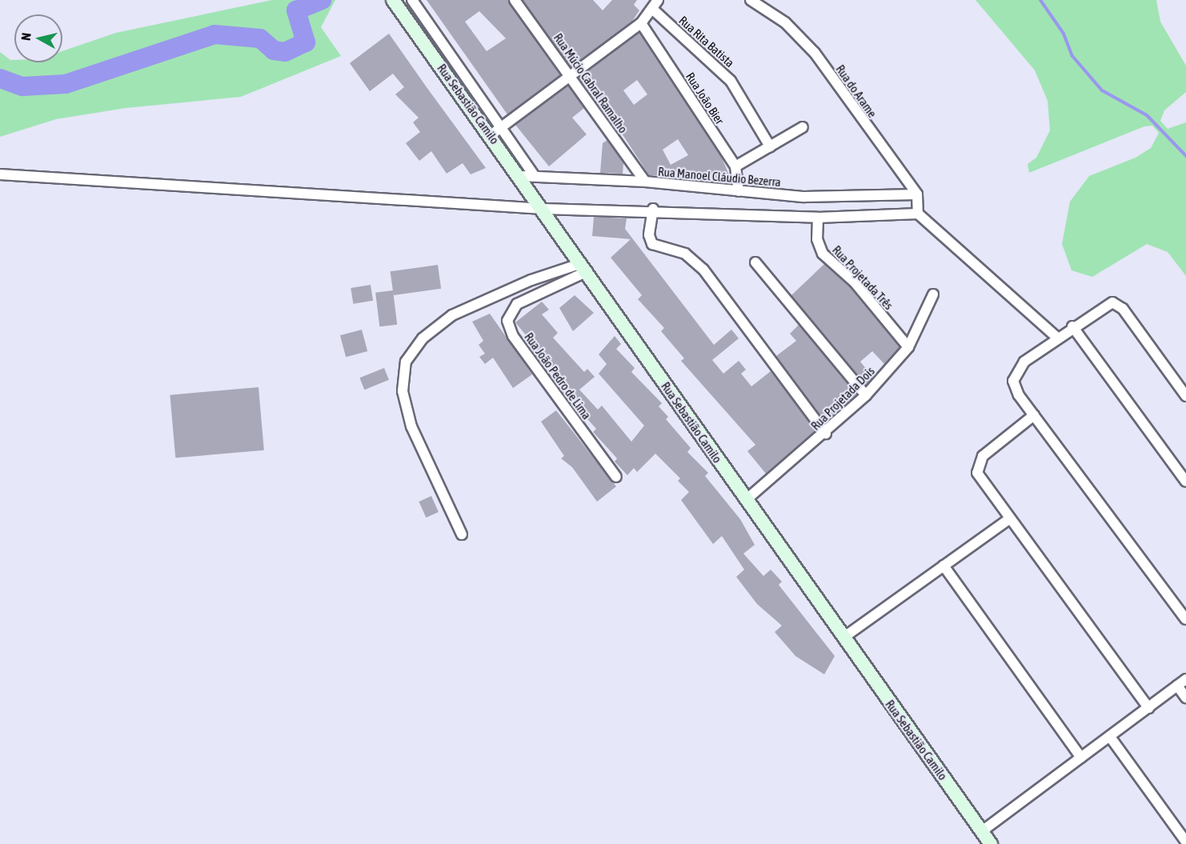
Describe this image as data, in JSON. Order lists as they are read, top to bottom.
{
  "streets": {
    "main road": ["Rua Sebastião Camilo"],
    "street": [
      "Rua Rita Batista",
      "Rua Múcio Cabral Ramalho",
      "Rua do Arame",
      "Rua João Bier",
      "Rua Manoel Cláudio Bezerra",
      "Rua Projetada Três",
      "Rua João Pedro de Lima",
      "Rua Projetada Dois"
    ]
  },
  "crossings": [
    ["Rua Múcio Cabral Ramalho", "Rua Manoel Cláudio Bezerra"],
    ["Rua do Arame", "Rua Manoel Cláudio Bezerra"],
    ["Rua João Bier", "Rua Manoel Cláudio Bezerra"],
    ["Rua Sebastião Camilo", "Rua Manoel Cláudio Bezerra"],
    ["Rua Sebastião Camilo", "Rua João Pedro de Lima"],
    ["Rua Sebastião Camilo", "Rua Projetada Dois"],
    ["Rua Projetada Três", "Rua Projetada Dois"]
  ],
  "north": "left"
}
